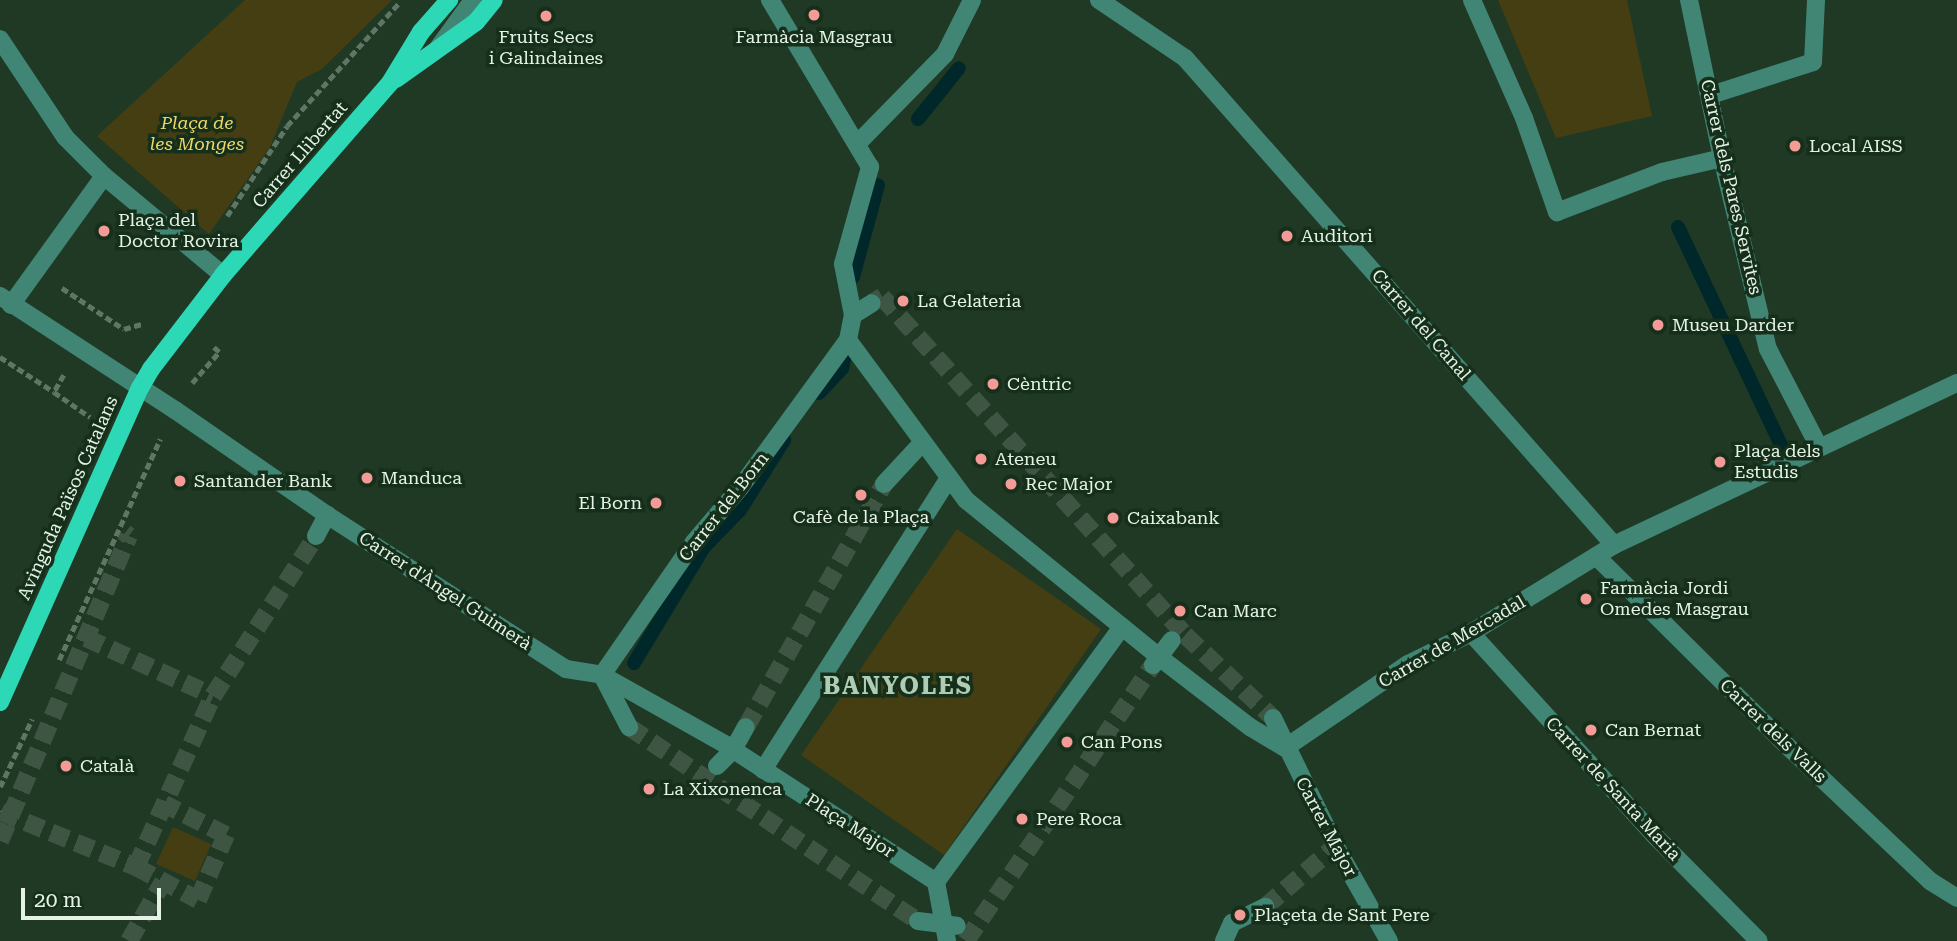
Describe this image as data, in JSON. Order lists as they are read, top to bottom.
{
  "streets": {
    "main road": ["Carrer Llibertat", "Avinguda Països Catalans"],
    "street": [
      "Carrer dels Pares Servites",
      "Carrer del Canal",
      "Carrer del Born",
      "Carrer d'Àngel Guimerà",
      "Carrer de Mercadal",
      "Carrer dels Valls",
      "Carrer de Santa Maria",
      "Plaça Major",
      "Carrer Major"
    ]
  },
  "crossings": [
    ["Carrer Llibertat", "Avinguda Països Catalans"],
    ["Carrer Llibertat", "Carrer d'Àngel Guimerà"],
    ["Carrer del Canal", "Carrer de Mercadal"],
    ["Avinguda Països Catalans", "Carrer d'Àngel Guimerà"],
    ["Carrer del Born", "Carrer d'Àngel Guimerà"],
    ["Carrer d'Àngel Guimerà", "Plaça Major"],
    ["Carrer de Mercadal", "Carrer dels Valls"],
    ["Carrer de Mercadal", "Carrer de Santa Maria"],
    ["Carrer de Mercadal", "Carrer Major"]
  ],
  "districts": ["BANYOLES"],
  "parks": ["Plaça de les Monges"],
  "places": [
    "Farmàcia Masgrau",
    "Fruits Secs i Galindaines",
    "Local AISS",
    "Plaça del Doctor Rovira",
    "Auditori",
    "La Gelateria",
    "Museu Darder",
    "Cèntric",
    "Ateneu",
    "Plaça dels Estudis",
    "Manduca",
    "Santander Bank",
    "Rec Major",
    "Cafè de la Plaça",
    "El Born",
    "Caixabank",
    "Farmàcia Jordi Omedes Masgrau",
    "Can Marc",
    "Can Bernat",
    "Can Pons",
    "Català",
    "La Xixonenca",
    "Pere Roca",
    "Plaçeta de Sant Pere"
  ],
  "scale_bar": "20 m"
}
